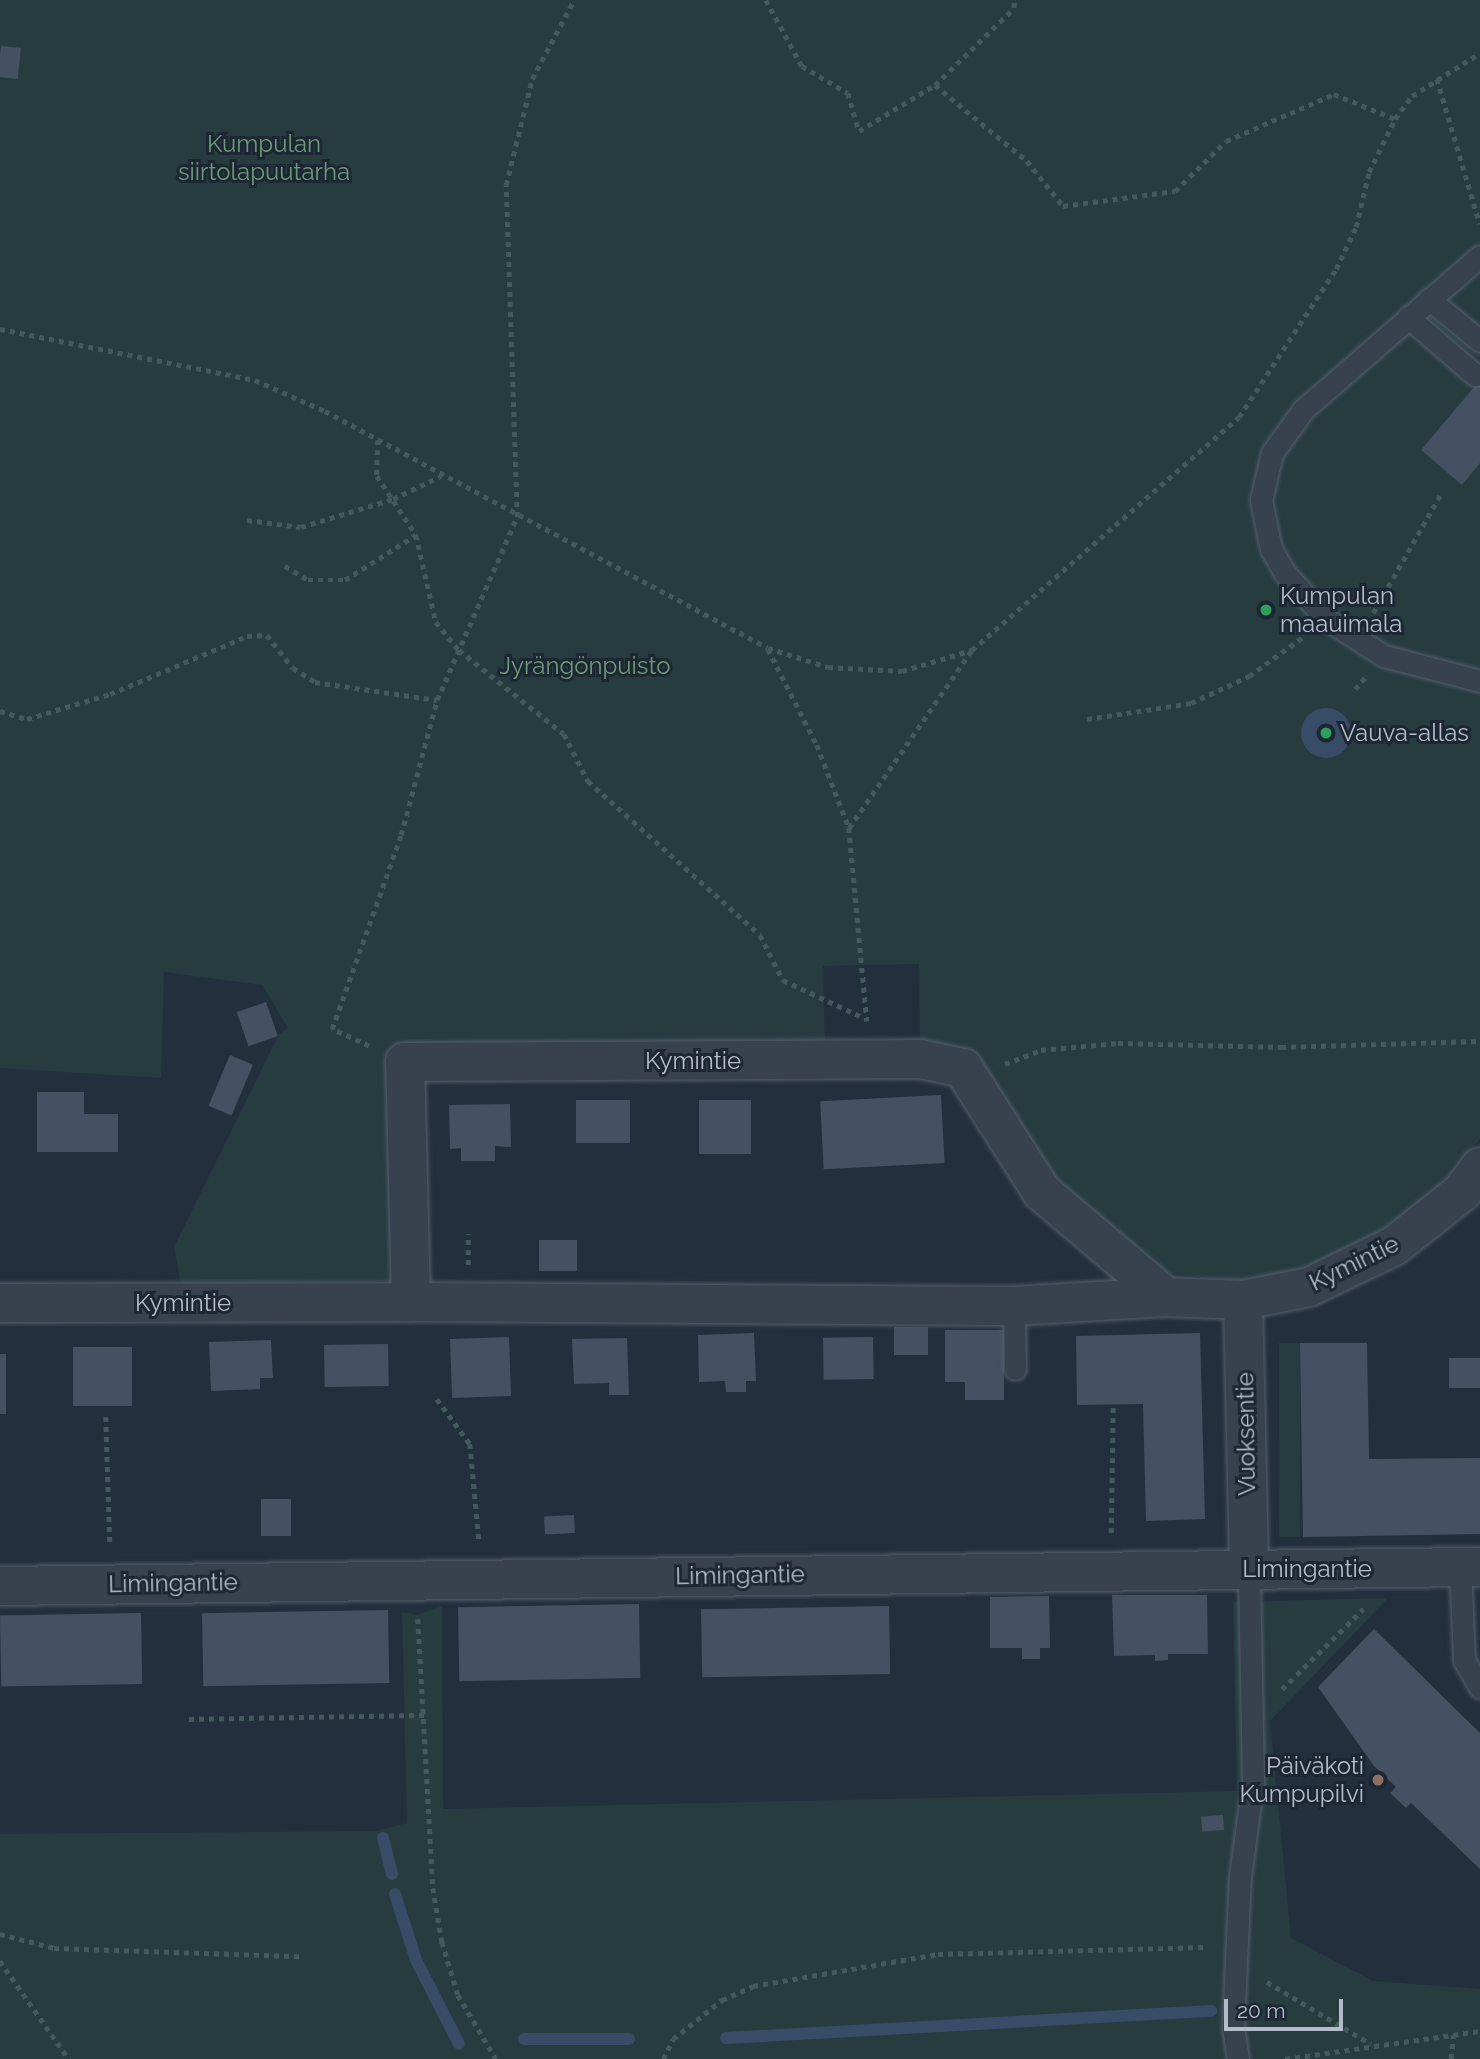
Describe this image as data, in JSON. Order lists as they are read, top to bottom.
{
  "streets": {
    "street": ["Kymintie", "Vuoksentie", "Limingantie"]
  },
  "crossings": [
    ["Kymintie", "Vuoksentie"],
    ["Vuoksentie", "Limingantie"]
  ],
  "parks": ["Kumpulan siirtolapuutarha", "Jyrängönpuisto"],
  "places": ["Kumpulan maauimala", "Vauva-allas", "Päiväkoti Kumpupilvi"],
  "scale_bar": "20 m"
}
